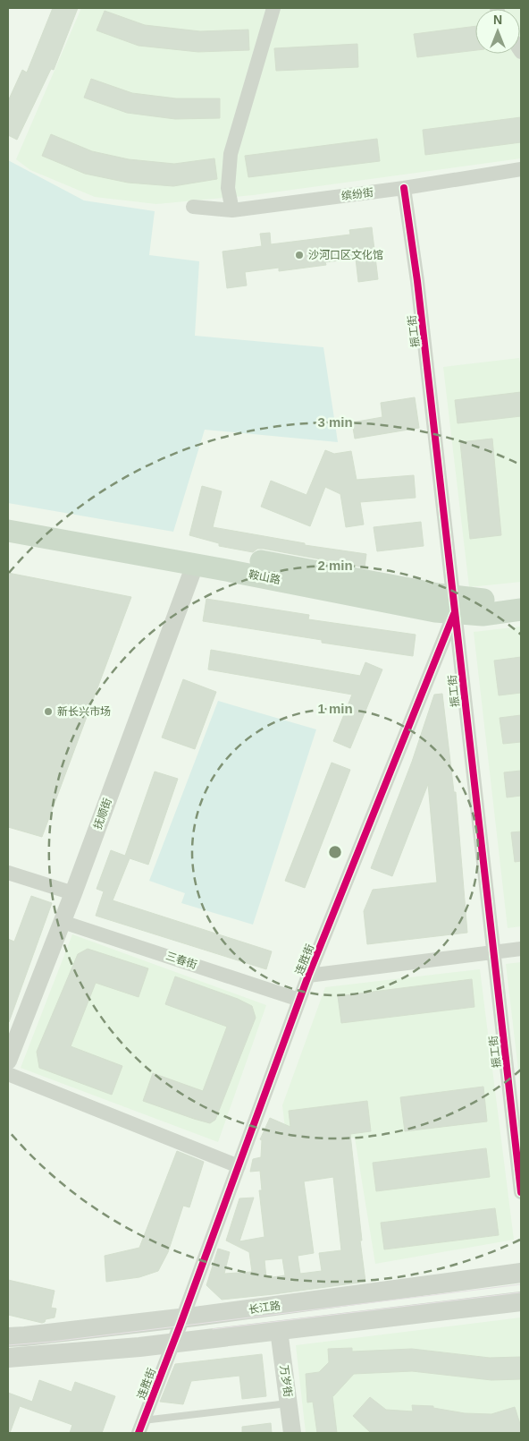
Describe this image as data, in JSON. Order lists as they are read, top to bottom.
{
  "streets": {
    "main road": ["鞍山路", "长江路"],
    "street": [
      "缤纷街",
      "振工街",
      "抚顺街",
      "连胜街",
      "三春街",
      "万岁街"
    ]
  },
  "crossings": [
    ["缤纷街", "振工街"],
    ["振工街", "鞍山路"],
    ["振工街", "连胜街"],
    ["鞍山路", "抚顺街"],
    ["鞍山路", "连胜街"],
    ["抚顺街", "三春街"],
    ["连胜街", "三春街"],
    ["连胜街", "长江路"]
  ],
  "places": ["沙河口区文化馆", "新长兴市场"],
  "north": "top",
  "rings": ["3 min", "2 min", "1 min"]
}
